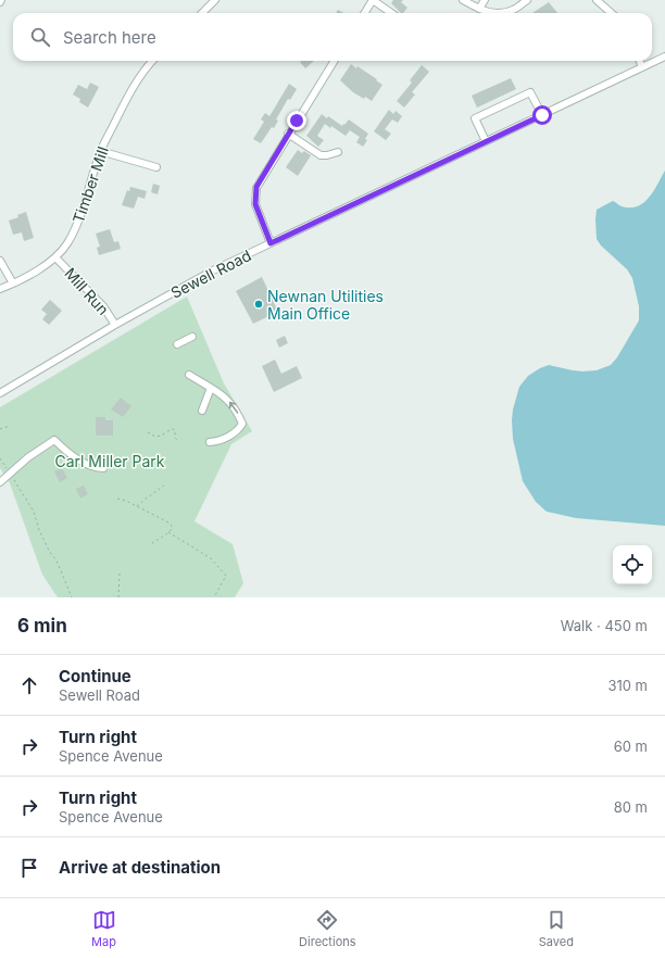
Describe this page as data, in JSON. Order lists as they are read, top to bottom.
{
  "streets": {
    "street": ["Timber Mill", "Sewell Road", "Mill Run"]
  },
  "crossings": [
    ["Timber Mill", "Mill Run"],
    ["Sewell Road", "Mill Run"]
  ],
  "parks": ["Carl Miller Park"],
  "places": ["Newnan Utilities Main Office"],
  "page": {
    "search": "Search here",
    "heading": ["6 min", "Walk · 450 m"],
    "list": [
      ["Continue", "Sewell Road", "310 m"],
      ["Turn right", "Spence Avenue", "60 m"],
      ["Turn right", "Spence Avenue", "80 m"],
      "Arrive at destination"
    ],
    "nav": ["Map", "Directions", "Saved"]
  }
}
